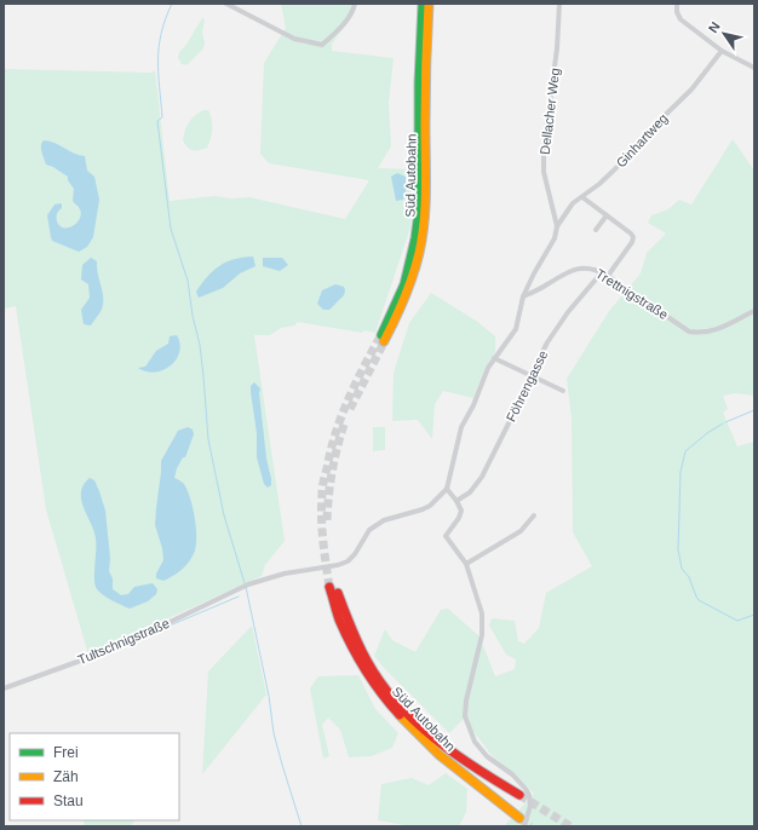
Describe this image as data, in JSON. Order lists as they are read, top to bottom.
{
  "streets": {
    "highway": ["Süd Autobahn"],
    "street": [
      "Dellacher Weg",
      "Ginhartweg",
      "Trettnigstraße",
      "Föhrengasse",
      "Tultschnigstraße"
    ]
  },
  "crossings": [
    ["Dellacher Weg", "Ginhartweg"],
    ["Trettnigstraße", "Föhrengasse"]
  ],
  "legend": ["Frei", "Zäh", "Stau"],
  "north": "top left"
}
